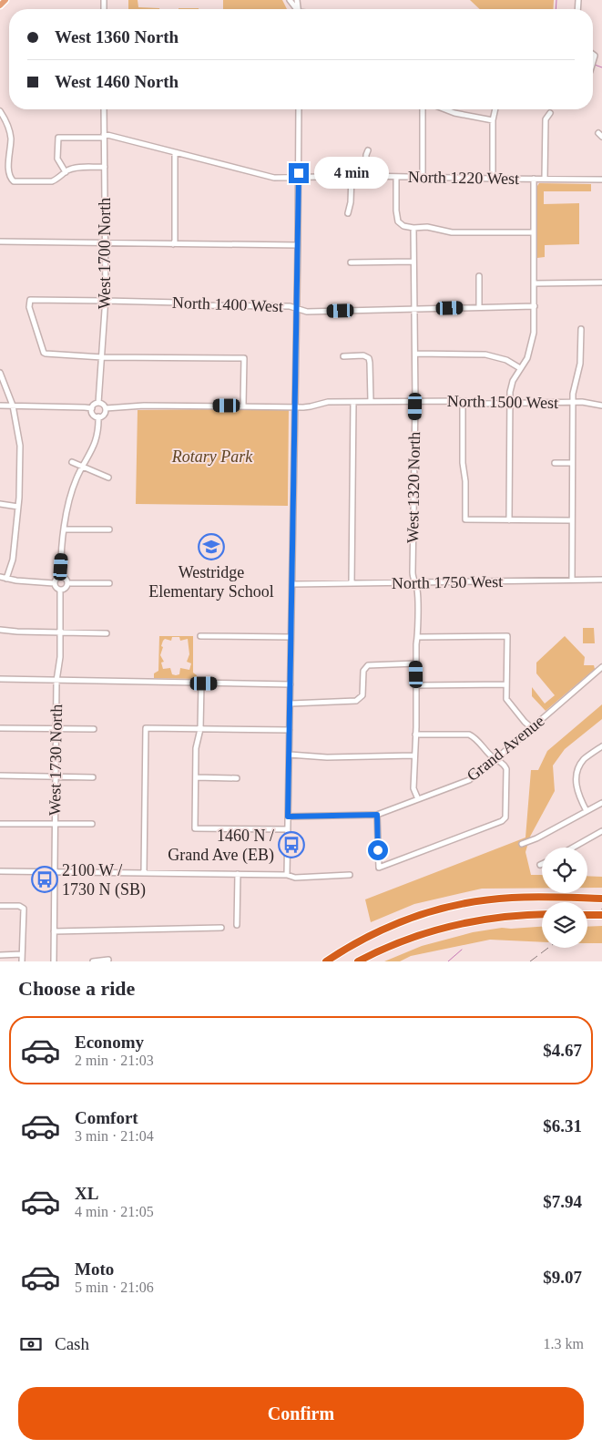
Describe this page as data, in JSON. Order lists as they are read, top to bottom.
{
  "streets": {
    "street": [
      "North 1220 West",
      "West 1700 North",
      "North 1400 West",
      "North 1500 West",
      "West 1320 North",
      "North 1750 West",
      "Grand Avenue",
      "West 1730 North"
    ]
  },
  "crossings": [
    ["North 1220 West", "West 1700 North"],
    ["West 1700 North", "North 1400 West"],
    ["West 1700 North", "North 1500 West"],
    ["North 1400 West", "West 1320 North"],
    ["North 1500 West", "West 1320 North"],
    ["West 1320 North", "North 1750 West"],
    ["West 1320 North", "Grand Avenue"]
  ],
  "parks": ["Rotary Park"],
  "places": {
    "school or university": ["Westridge Elementary School"],
    "bus stop": ["1460 N / Grand Ave (EB)", "2100 W / 1730 N (SB)"]
  },
  "page": {
    "banner": ["West 1360 North", "West 1460 North"],
    "bubble": "4 min",
    "heading": "Choose a ride",
    "list": [
      {
        "name": "Economy",
        "note": "2 min · 21:03",
        "value": "$4.67"
      },
      {
        "name": "Comfort",
        "note": "3 min · 21:04",
        "value": "$6.31"
      },
      {
        "name": "XL",
        "note": "4 min · 21:05",
        "value": "$7.94"
      },
      {
        "name": "Moto",
        "note": "5 min · 21:06",
        "value": "$9.07"
      }
    ],
    "pay": ["Cash", "1.3 km"],
    "buttons": "Confirm"
  }
}
